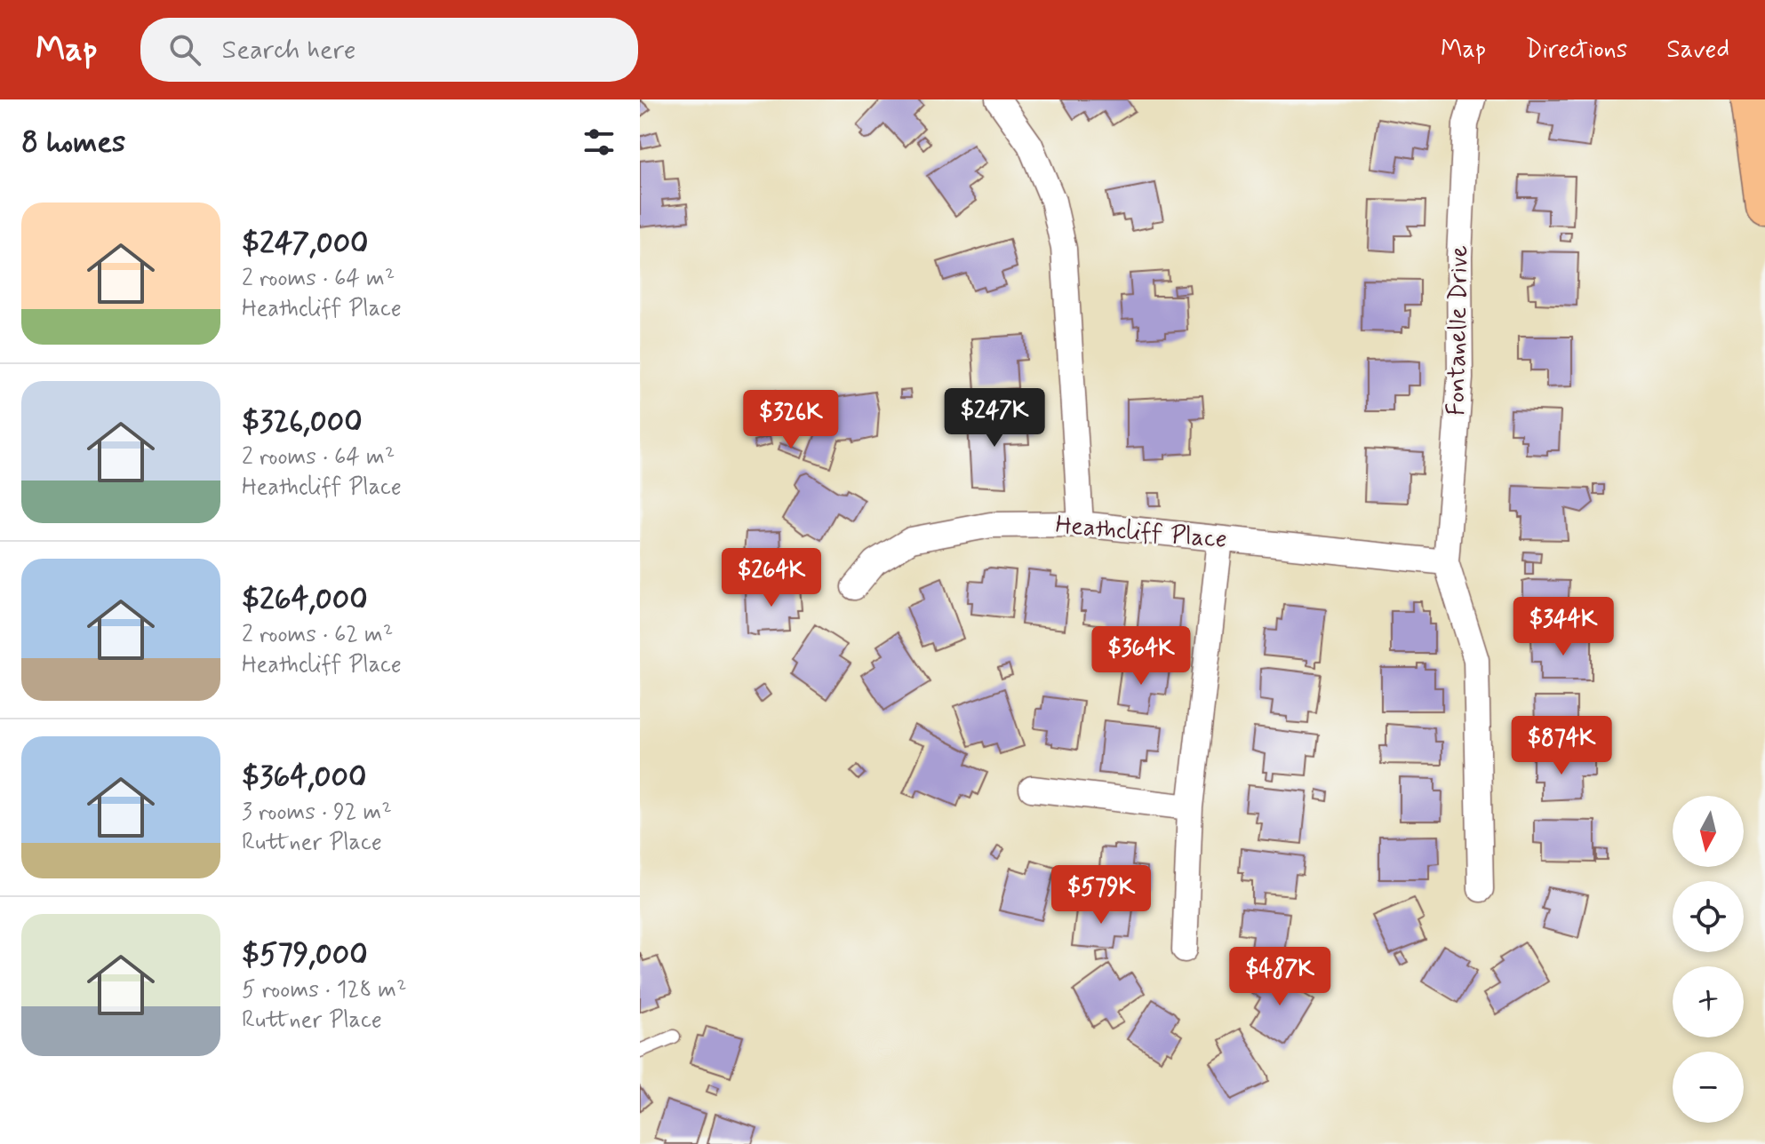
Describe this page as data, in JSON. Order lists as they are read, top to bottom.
{
  "streets": {
    "street": ["Fontanelle Drive", "Heathcliff Place"]
  },
  "crossings": [
    ["Fontanelle Drive", "Heathcliff Place"]
  ],
  "north": "bottom",
  "page": {
    "header": "Map",
    "search": "Search here",
    "nav": ["Map", "Directions", "Saved"],
    "heading": "8 homes",
    "list": [
      {
        "name": "$247,000",
        "note": "2 rooms · 64 m² · Heathcliff Place"
      },
      {
        "name": "$326,000",
        "note": "2 rooms · 64 m² · Heathcliff Place"
      },
      {
        "name": "$264,000",
        "note": "2 rooms · 62 m² · Heathcliff Place"
      },
      {
        "name": "$364,000",
        "note": "3 rooms · 92 m² · Ruttner Place"
      },
      {
        "name": "$579,000",
        "note": "5 rooms · 128 m² · Ruttner Place"
      }
    ],
    "price": [
      "$247K",
      "$326K",
      "$264K",
      "$344K",
      "$364K",
      "$874K",
      "$579K",
      "$487K"
    ],
    "map_buttons": ["+", "−"]
  }
}
